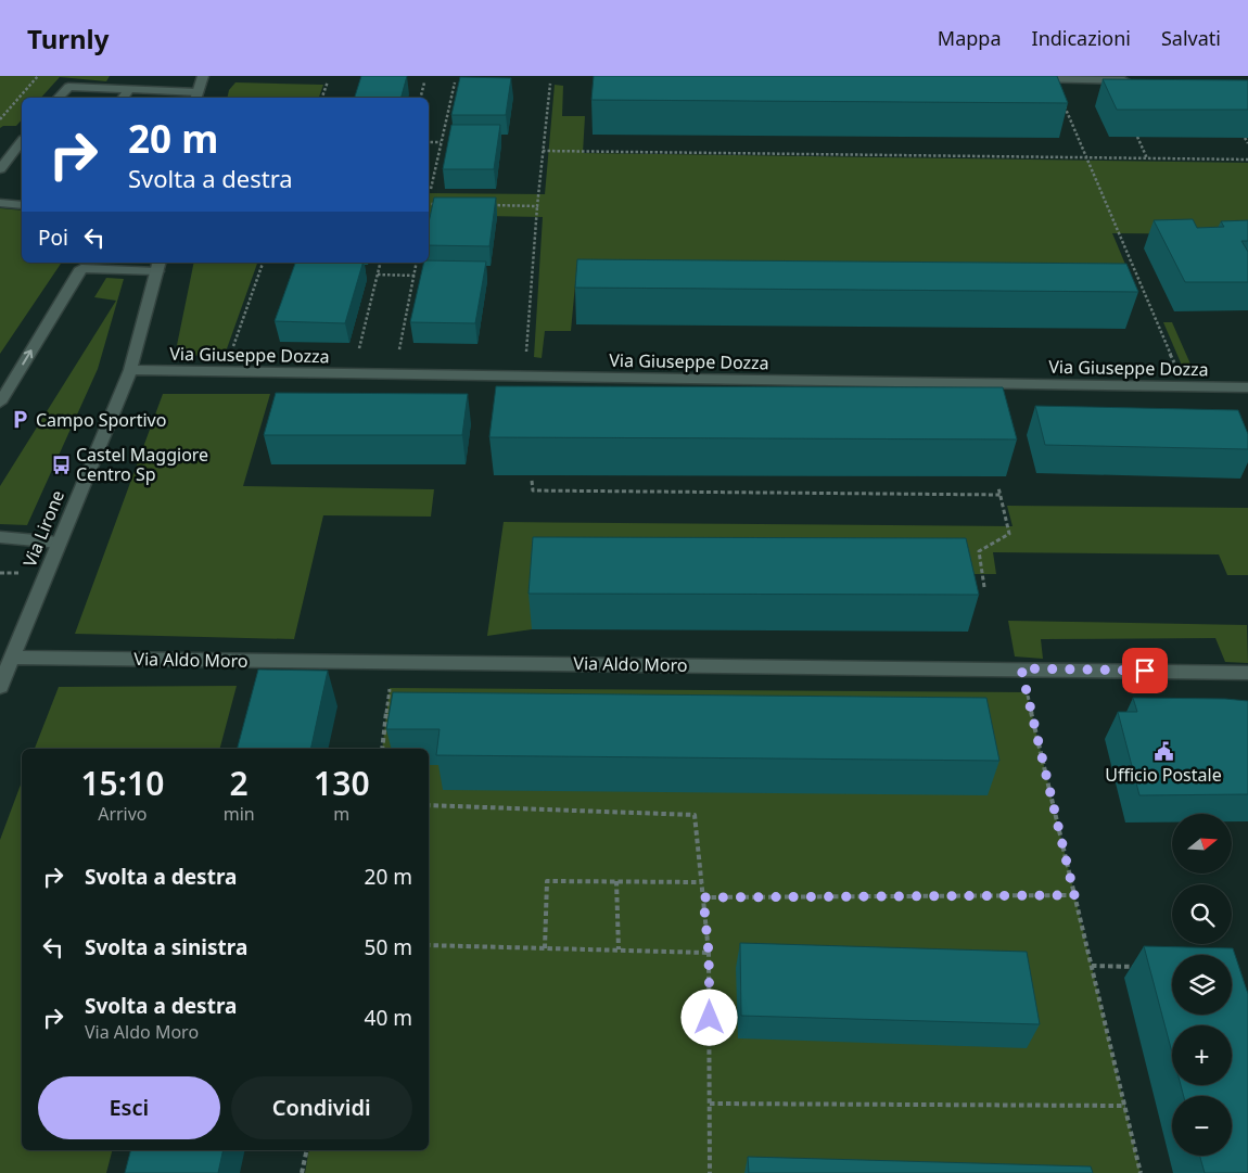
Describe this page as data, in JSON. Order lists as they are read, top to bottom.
{
  "streets": {
    "street": ["Via Giuseppe Dozza", "Via Lirone", "Via Aldo Moro"]
  },
  "crossings": [
    ["Via Giuseppe Dozza", "Via Lirone"],
    ["Via Lirone", "Via Aldo Moro"]
  ],
  "places": {
    "parking": ["Campo Sportivo"],
    "bus stop": ["Castel Maggiore Centro Sp"],
    "public building": ["Ufficio Postale"]
  },
  "north": "right",
  "page": {
    "header": "Turnly",
    "nav": ["Mappa", "Indicazioni", "Salvati"],
    "turn": ["20 m", "Svolta a destra"],
    "then": "Poi",
    "eta": [
      "15:10",
      "Arrivo",
      "2",
      "min",
      "130",
      "m"
    ],
    "map_buttons": ["+", "−"],
    "list": [
      {
        "name": "Svolta a destra",
        "value": "20 m"
      },
      {
        "name": "Svolta a sinistra",
        "value": "50 m"
      },
      {
        "name": "Svolta a destra",
        "note": "Via Aldo Moro",
        "value": "40 m"
      }
    ],
    "buttons": ["Esci", "Condividi"]
  }
}
